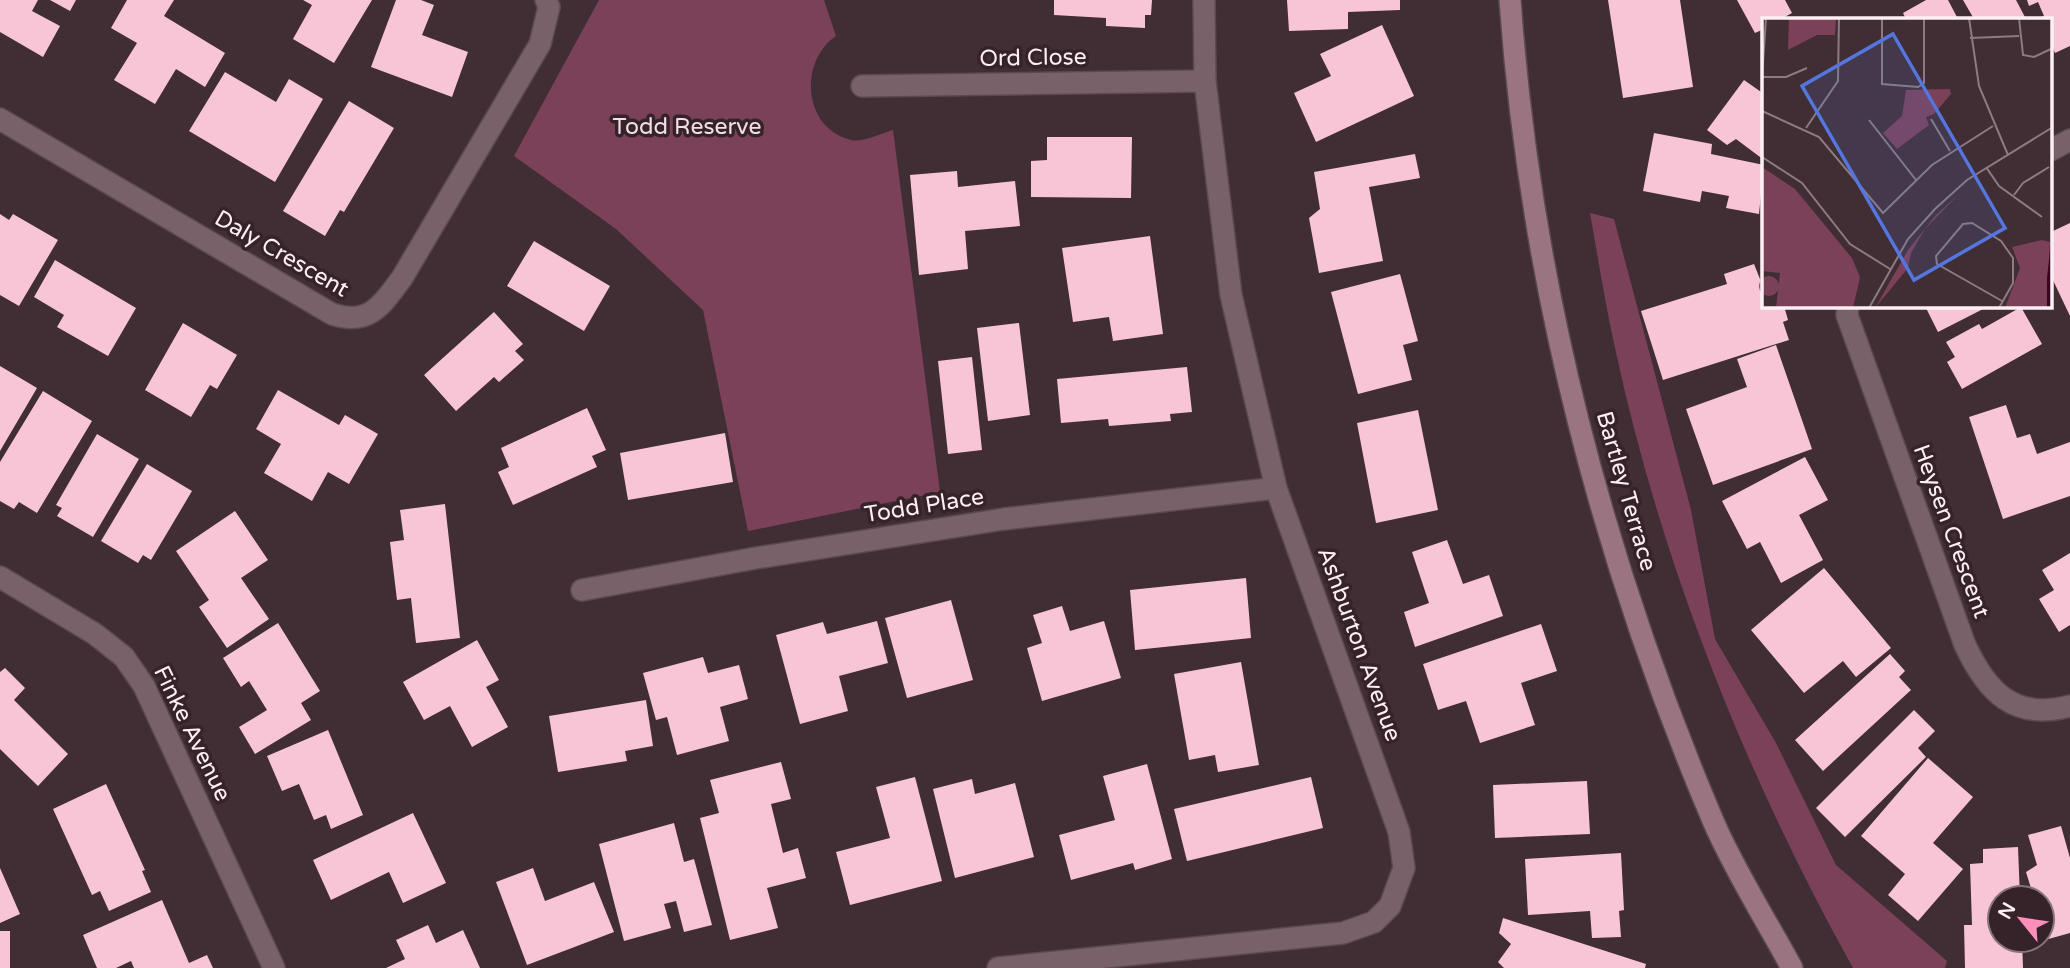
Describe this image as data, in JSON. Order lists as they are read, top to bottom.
{
  "streets": {
    "street": [
      "Ord Close",
      "Daly Crescent",
      "Bartley Terrace",
      "Todd Place",
      "Heysen Crescent",
      "Ashburton Avenue",
      "Finke Avenue"
    ]
  },
  "crossings": [
    ["Ord Close", "Ashburton Avenue"],
    ["Todd Place", "Ashburton Avenue"]
  ],
  "parks": ["Todd Reserve"],
  "north": "top left"
}
